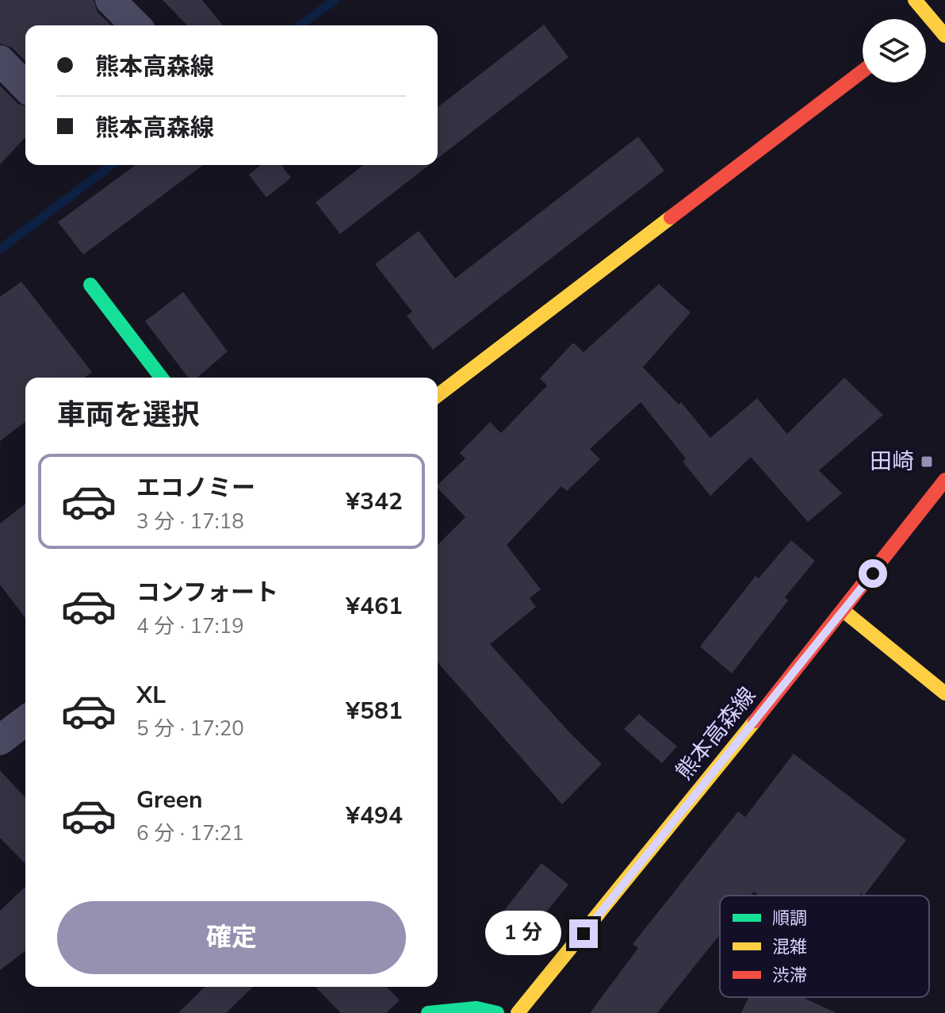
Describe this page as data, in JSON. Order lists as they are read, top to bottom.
{
  "streets": {
    "street": ["熊本高森線"]
  },
  "places": {
    "transit": ["田崎"]
  },
  "legend": ["順調", "混雑", "渋滞"],
  "page": {
    "banner": ["熊本高森線", "熊本高森線"],
    "heading": "車両を選択",
    "list": [
      {
        "name": "エコノミー",
        "note": "3 分 · 17:18",
        "value": "¥342"
      },
      {
        "name": "コンフォート",
        "note": "4 分 · 17:19",
        "value": "¥461"
      },
      {
        "name": "XL",
        "note": "5 分 · 17:20",
        "value": "¥581"
      },
      {
        "name": "Green",
        "note": "6 分 · 17:21",
        "value": "¥494"
      }
    ],
    "buttons": "確定",
    "bubble": "1 分"
  }
}
